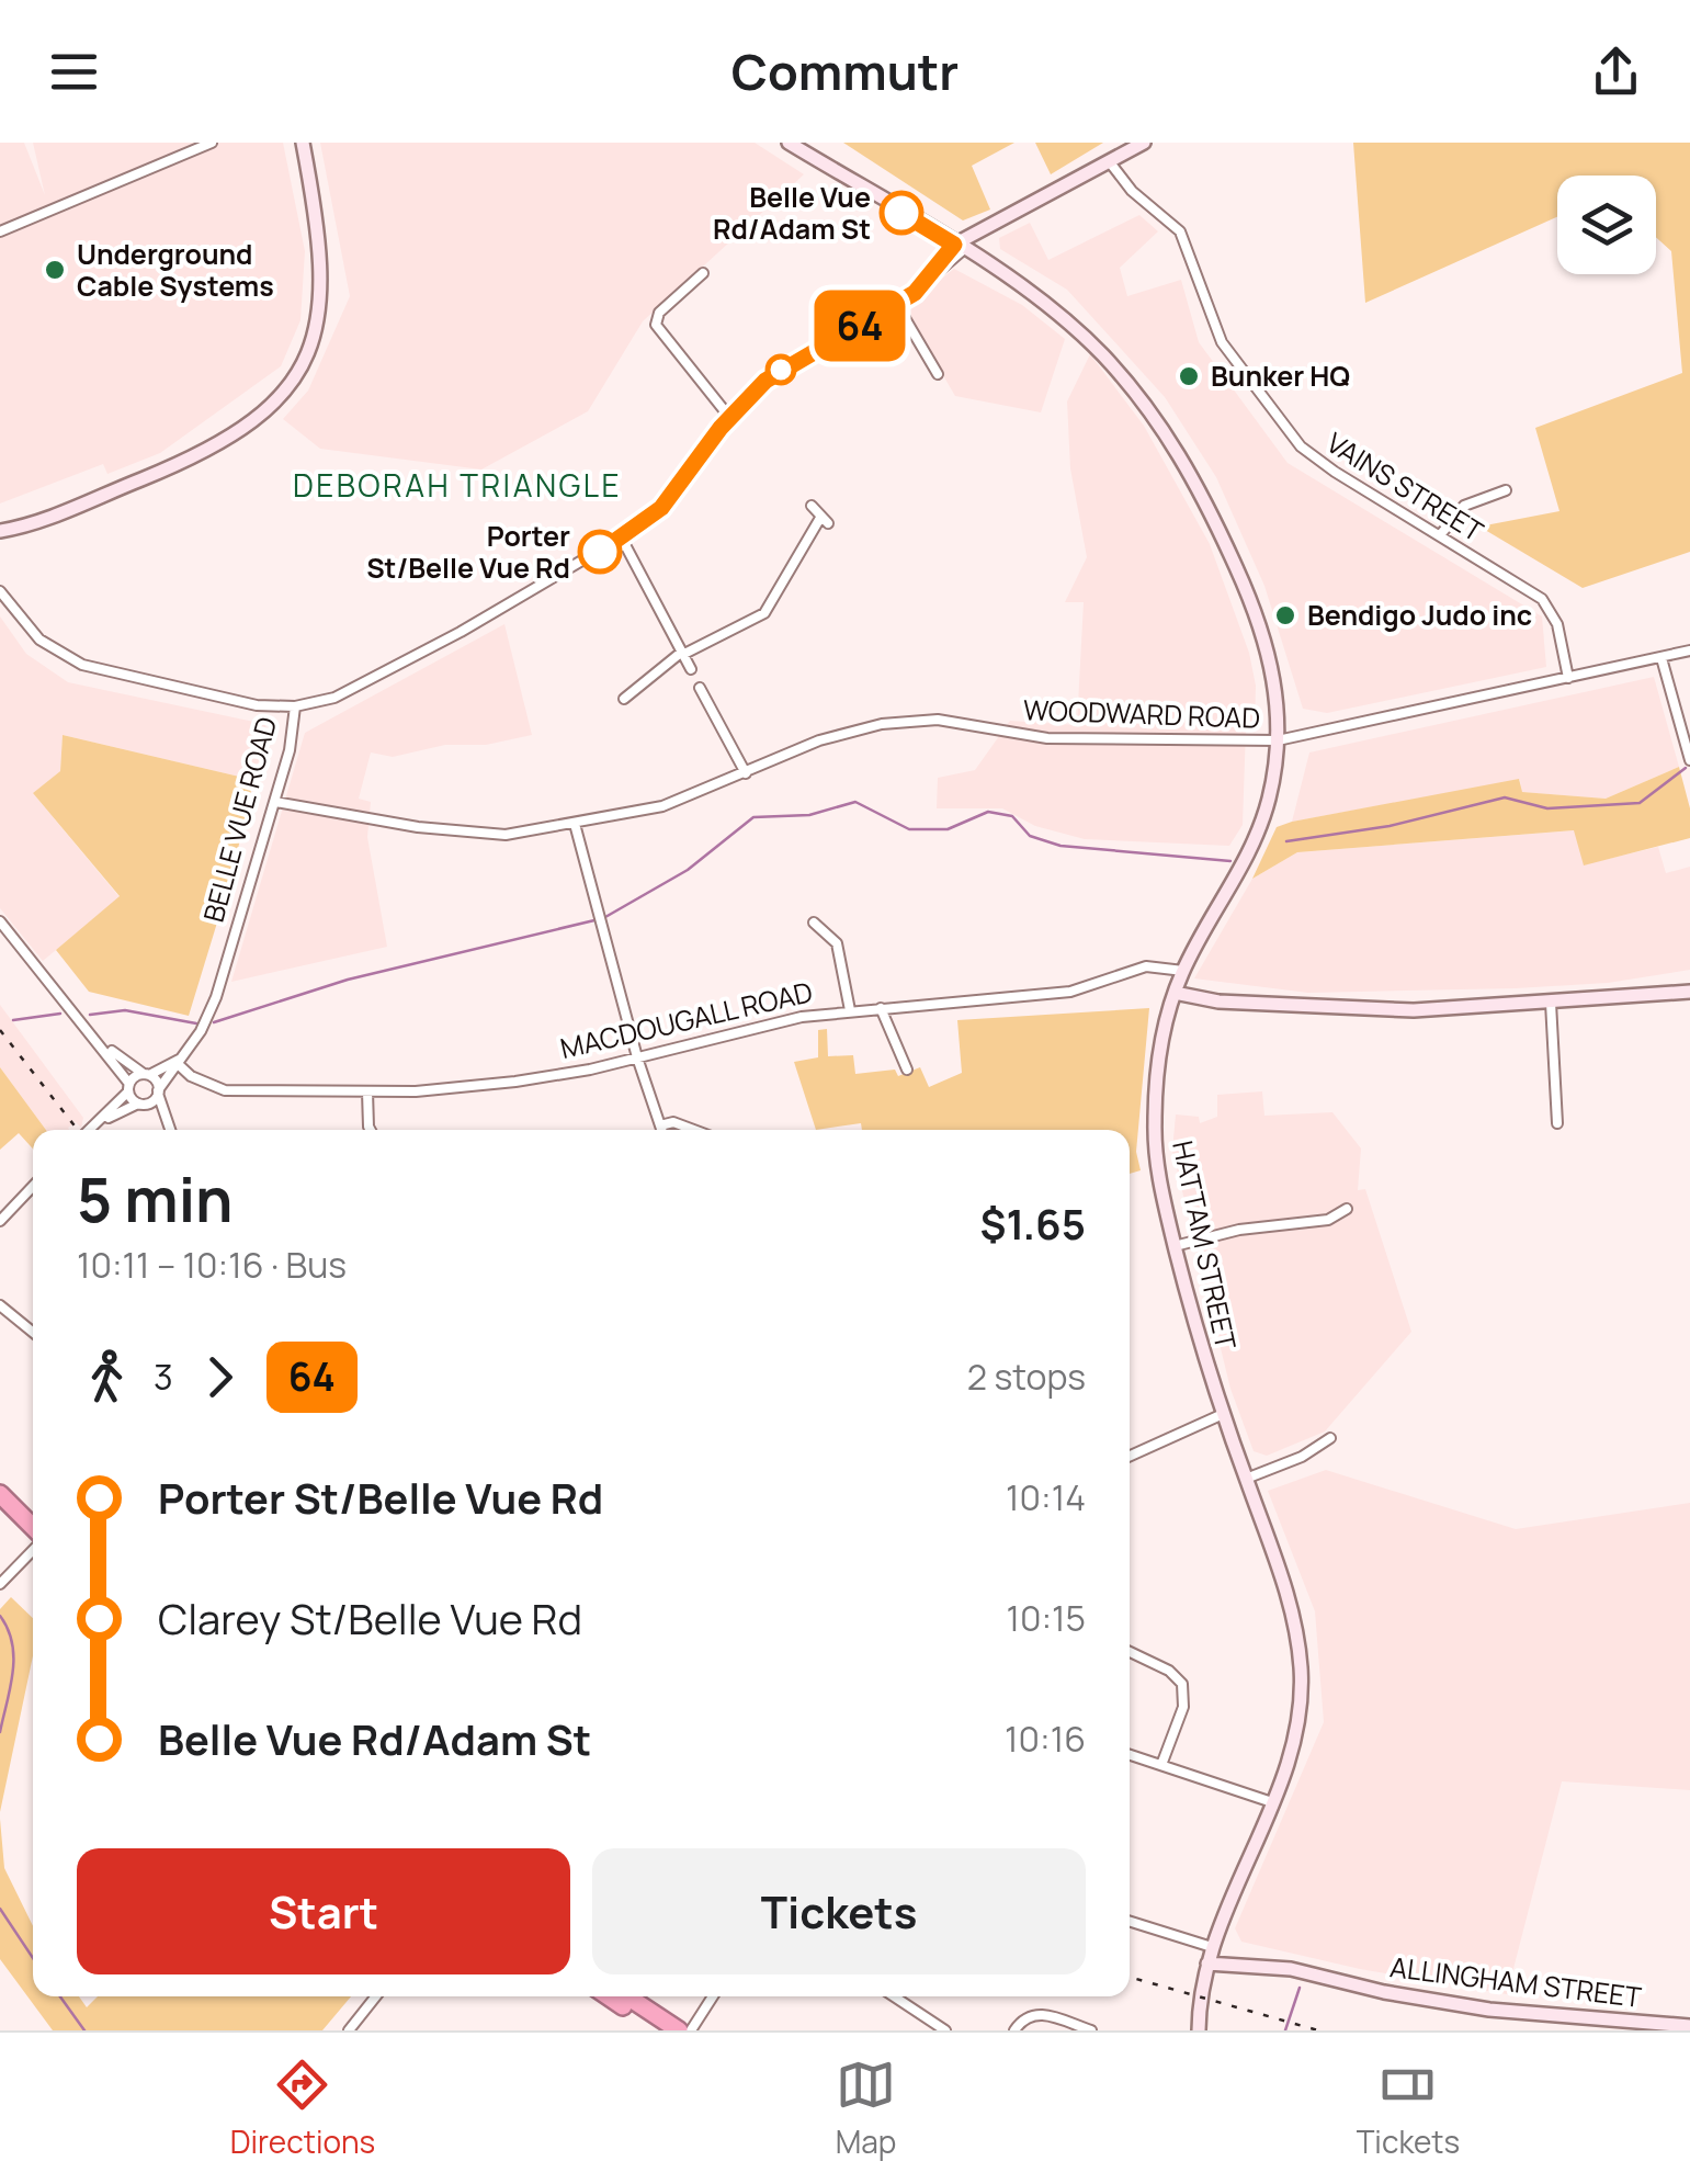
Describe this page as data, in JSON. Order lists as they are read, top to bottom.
{
  "streets": {
    "main road": ["BELLE VUE ROAD", "HATTAM STREET", "ALLINGHAM STREET"],
    "street": ["VAINS STREET", "WOODWARD ROAD", "MACDOUGALL ROAD"]
  },
  "crossings": [
    ["VAINS STREET", "WOODWARD ROAD"],
    ["VAINS STREET", "BELLE VUE ROAD"],
    ["WOODWARD ROAD", "BELLE VUE ROAD"],
    ["WOODWARD ROAD", "HATTAM STREET"],
    ["BELLE VUE ROAD", "MACDOUGALL ROAD"],
    ["BELLE VUE ROAD", "HATTAM STREET"],
    ["MACDOUGALL ROAD", "HATTAM STREET"],
    ["HATTAM STREET", "ALLINGHAM STREET"]
  ],
  "districts": ["DEBORAH TRIANGLE"],
  "places": [
    "Belle Vue Rd/Adam St",
    "Underground Cable Systems",
    "Bunker HQ",
    "Porter St/Belle Vue Rd",
    "Bendigo Judo inc"
  ],
  "lines": ["bus line 64"],
  "page": {
    "header": "Commutr",
    "on_map": "64",
    "heading": ["5 min", "10:11 – 10:16 · Bus", "$1.65"],
    "legs": ["3", "64", "2 stops"],
    "list": [
      {
        "name": "Porter St/Belle Vue Rd",
        "value": "10:14"
      },
      {
        "name": "Clarey St/Belle Vue Rd",
        "value": "10:15"
      },
      {
        "name": "Belle Vue Rd/Adam St",
        "value": "10:16"
      }
    ],
    "buttons": ["Start", "Tickets"],
    "tabs": ["Directions", "Map", "Tickets"]
  }
}
